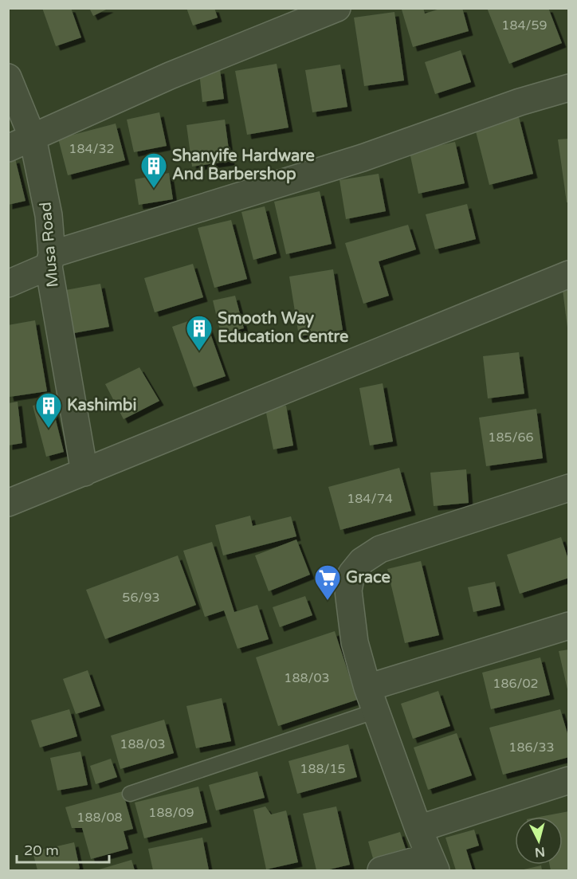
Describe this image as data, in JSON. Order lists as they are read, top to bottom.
{
  "streets": {
    "street": ["Musa Road"]
  },
  "places": {
    "building": ["Shanyife Hardware And Barbershop", "Smooth Way Education Centre", "Kashimbi"],
    "supermarket": ["Grace"]
  },
  "house_numbers": [
    "184/59",
    "184/32",
    "185/66",
    "184/74",
    "56/93",
    "188/03",
    "186/02",
    "188/03",
    "186/33",
    "188/15",
    "188/09",
    "188/08"
  ],
  "scale_bar": "20 m",
  "north": "bottom"
}
